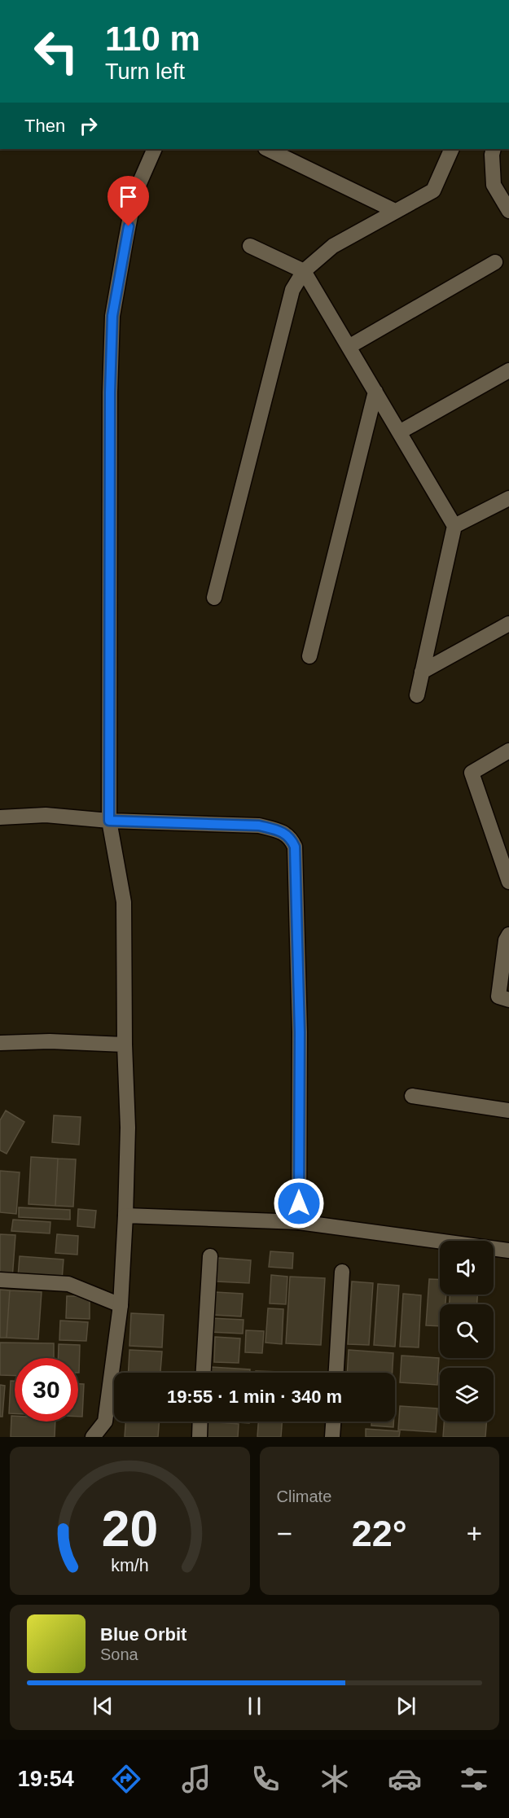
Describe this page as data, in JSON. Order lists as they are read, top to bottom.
{
  "page": {
    "turn": ["110 m", "Turn left"],
    "then": "Then",
    "limit": "30",
    "trip": "19:55 · 1 min · 340 m",
    "tile": "Climate",
    "heat": ["−", "22°", "+"],
    "song": ["Blue Orbit", "Sona"],
    "tabs": "19:54",
    "gauge": ["20", "km/h"]
  }
}
